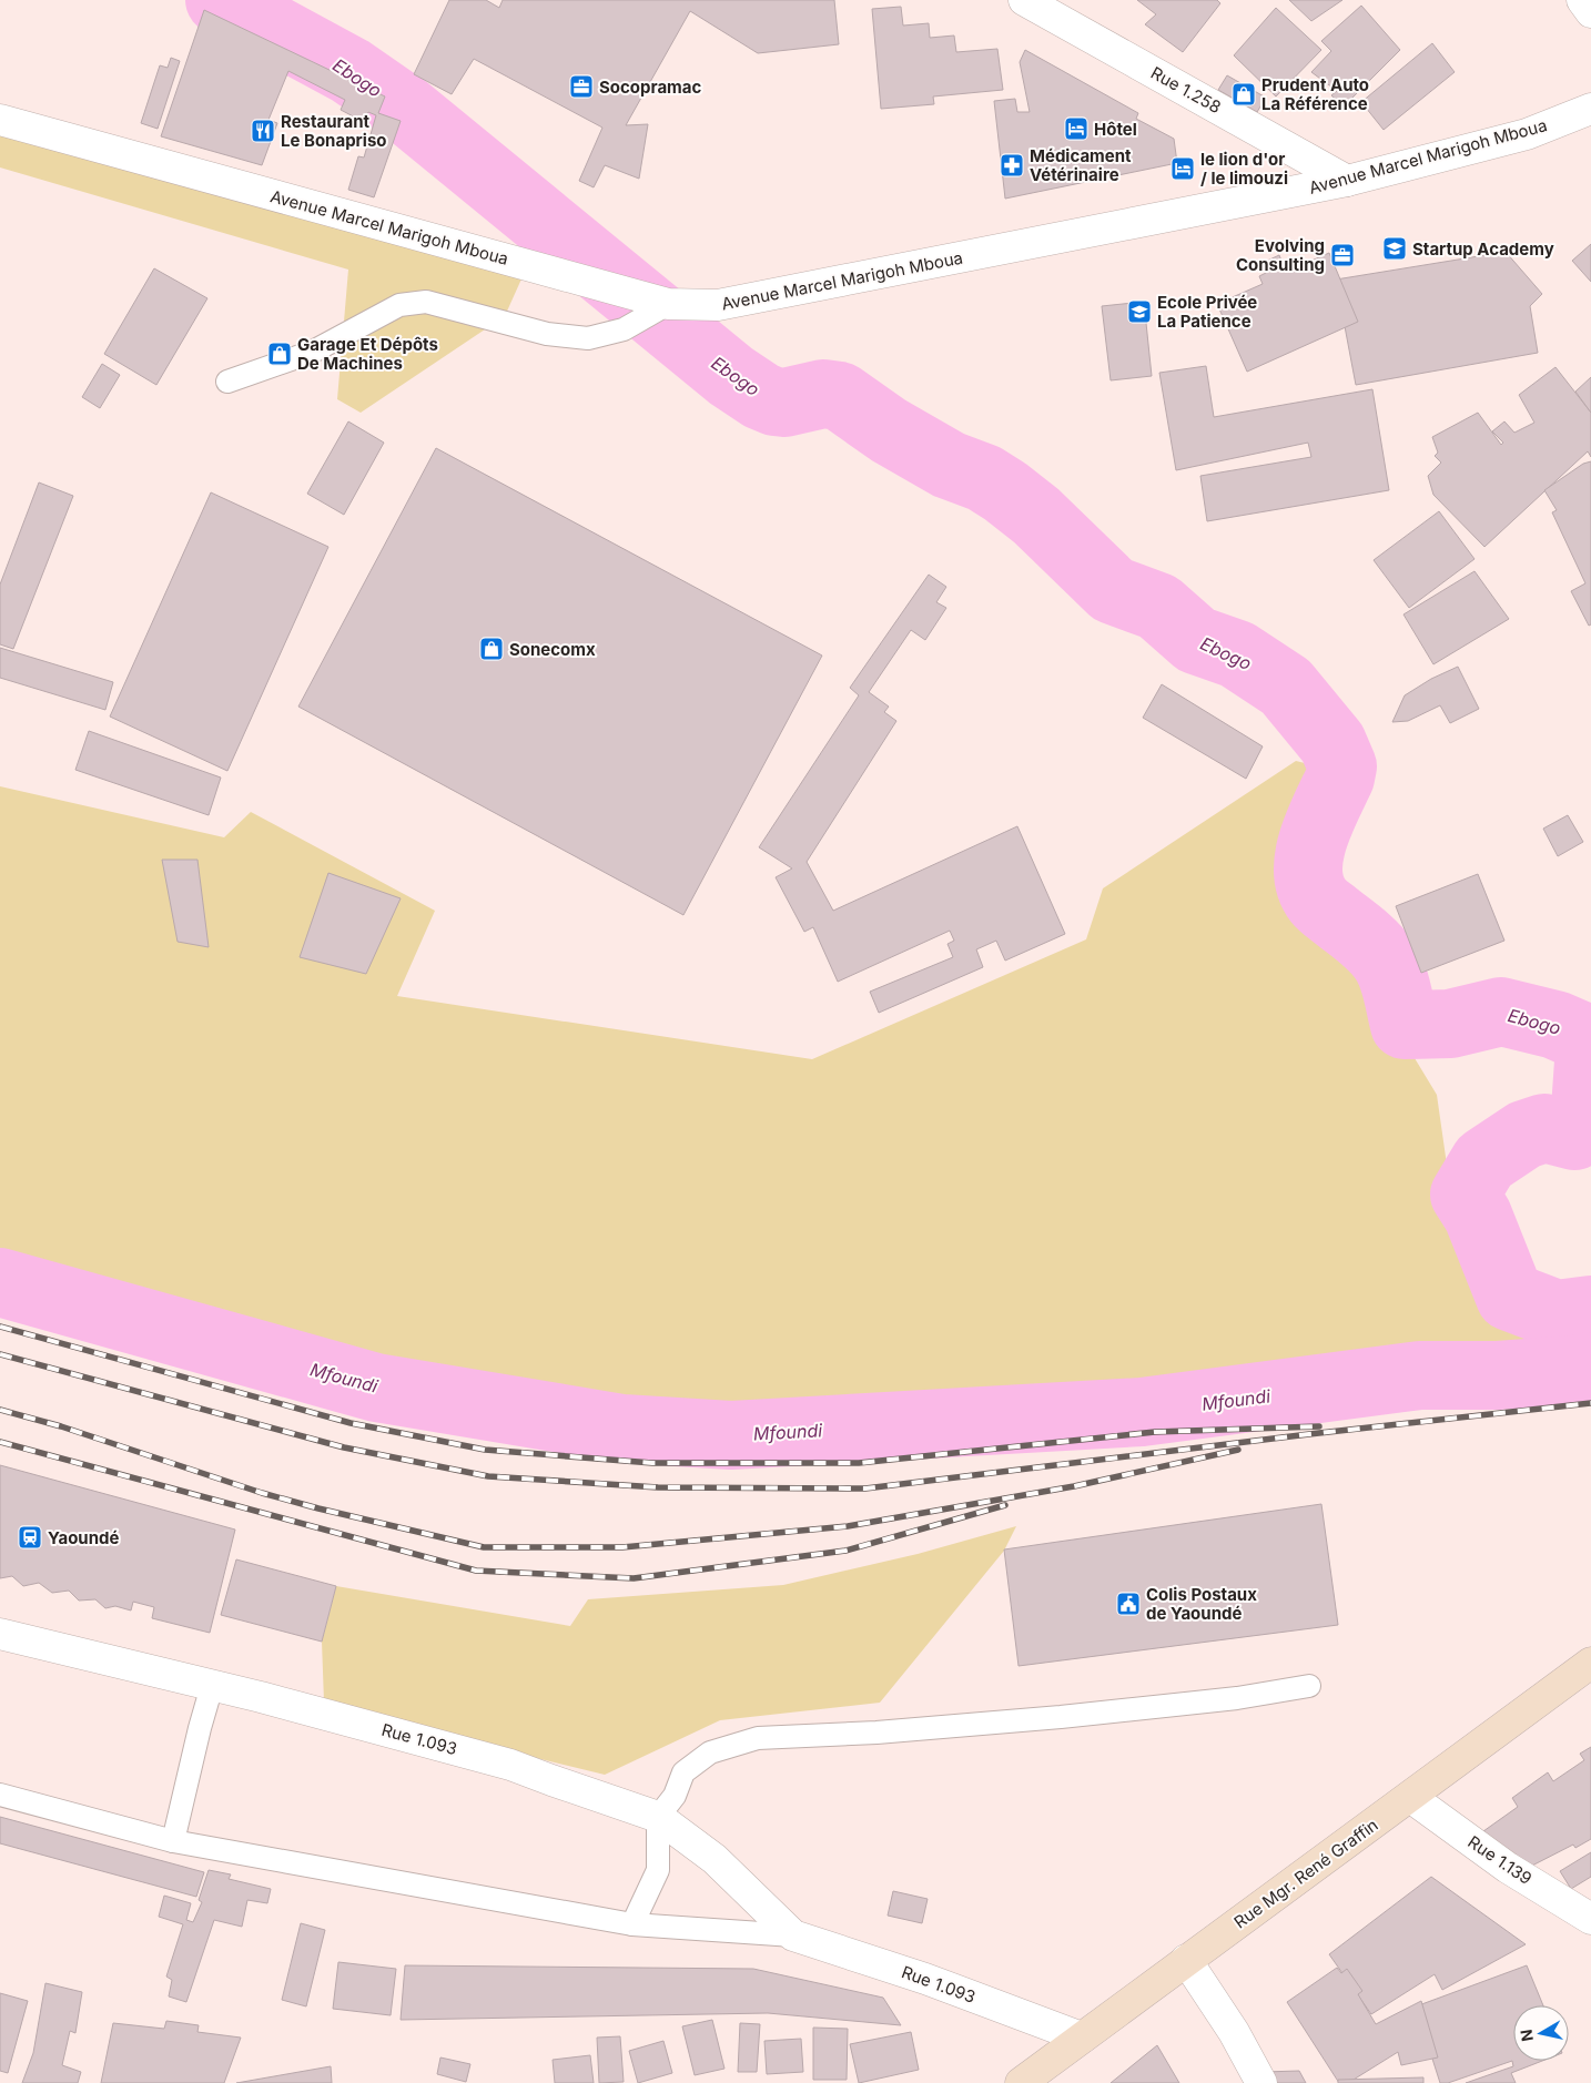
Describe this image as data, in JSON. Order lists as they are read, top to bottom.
{
  "streets": {
    "main road": ["Rue Mgr. René Graffin"],
    "street": [
      "Rue 1.258",
      "Avenue Marcel Marigoh Mboua",
      "Rue 1.093",
      "Rue 1.139"
    ]
  },
  "crossings": [
    ["Rue 1.258", "Avenue Marcel Marigoh Mboua"],
    ["Rue 1.093", "Rue Mgr. René Graffin"],
    ["Rue 1.139", "Rue Mgr. René Graffin"]
  ],
  "water": ["Ebogo", "Mfoundi"],
  "places": {
    "office": ["Socopramac", "Evolving Consulting"],
    "shop": ["Prudent Auto La Référence", "Garage Et Dépôts De Machines", "Sonecomx"],
    "hotel": ["Hôtel", "le lion d'or / le limouzi"],
    "restaurant": ["Restaurant Le Bonapriso"],
    "pharmacy": ["Médicament Vétérinaire"],
    "school or university": ["Startup Academy", "Ecole Privée La Patience"],
    "station": ["Yaoundé"],
    "public building": ["Colis Postaux de Yaoundé"]
  },
  "north": "left"
}
